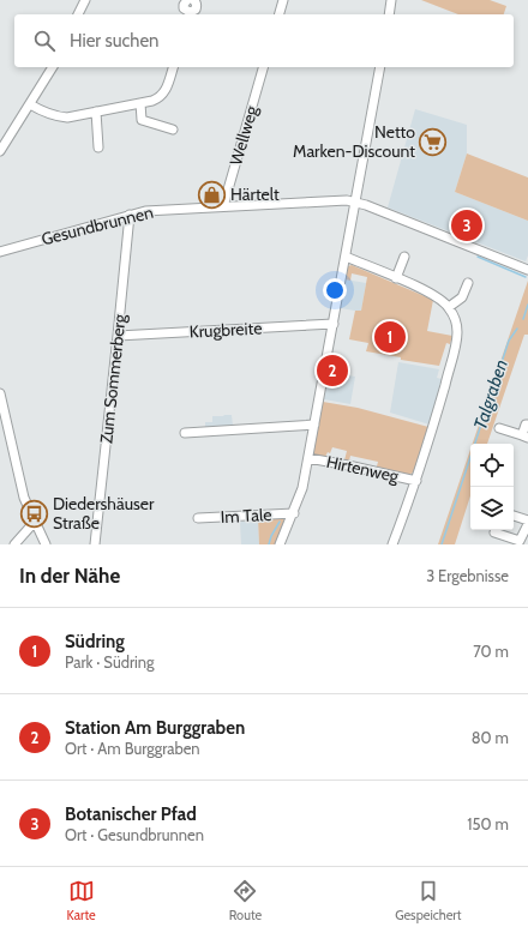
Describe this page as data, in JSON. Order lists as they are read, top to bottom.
{
  "streets": {
    "street": [
      "Wellweg",
      "Gesundbrunnen",
      "Krugbreite",
      "Zum Sommerberg",
      "Hirtenweg",
      "Im Tale"
    ]
  },
  "crossings": [
    ["Wellweg", "Gesundbrunnen"],
    ["Gesundbrunnen", "Zum Sommerberg"],
    ["Krugbreite", "Zum Sommerberg"]
  ],
  "water": ["Talgraben"],
  "places": {
    "supermarket": ["Netto Marken-Discount"],
    "shop": ["Härtelt"],
    "bus stop": ["Diedershäuser Straße"]
  },
  "page": {
    "search": "Hier suchen",
    "pins": ["3", "1", "2"],
    "heading": ["In der Nähe", "3 Ergebnisse"],
    "list": [
      {
        "mark": "1",
        "name": "Südring",
        "note": "Park · Südring",
        "value": "70 m"
      },
      {
        "mark": "2",
        "name": "Station Am Burggraben",
        "note": "Ort · Am Burggraben",
        "value": "80 m"
      },
      {
        "mark": "3",
        "name": "Botanischer Pfad",
        "note": "Ort · Gesundbrunnen",
        "value": "150 m"
      }
    ],
    "nav": ["Karte", "Route", "Gespeichert"]
  }
}
